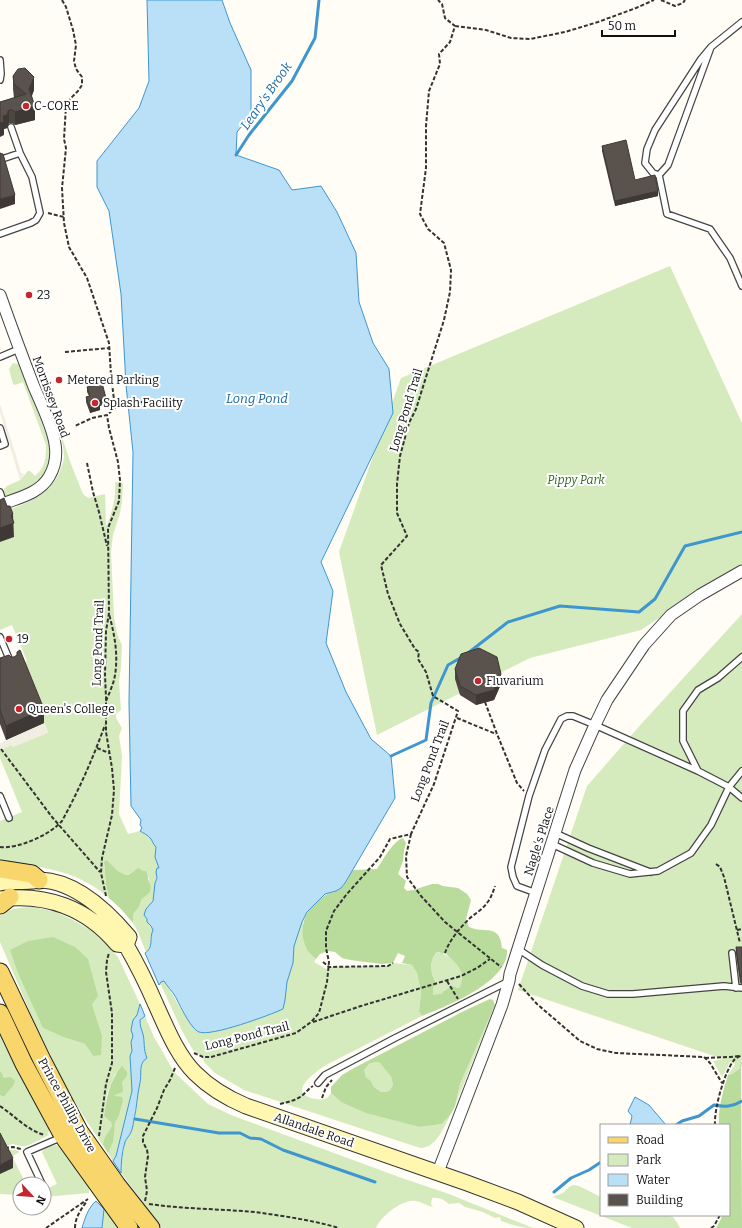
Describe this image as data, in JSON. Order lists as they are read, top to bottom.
{
  "streets": {
    "main road": ["Prince Phillip Drive", "Allandale Road"],
    "street": ["Morrissey Road", "Nagle's Place"],
    "path": ["Long Pond Trail"]
  },
  "crossings": [
    ["Nagle's Place", "Allandale Road"]
  ],
  "water": ["Leary's Brook", "Long Pond"],
  "parks": ["Pippy Park"],
  "places": [
    "C-CORE",
    "23",
    "Metered Parking",
    "Splash Facility",
    "19",
    "Fluvarium",
    "Queen's College"
  ],
  "legend": [
    "Road",
    "Park",
    "Water",
    "Building"
  ],
  "scale_bar": "50 m",
  "north": "bottom right"
}
